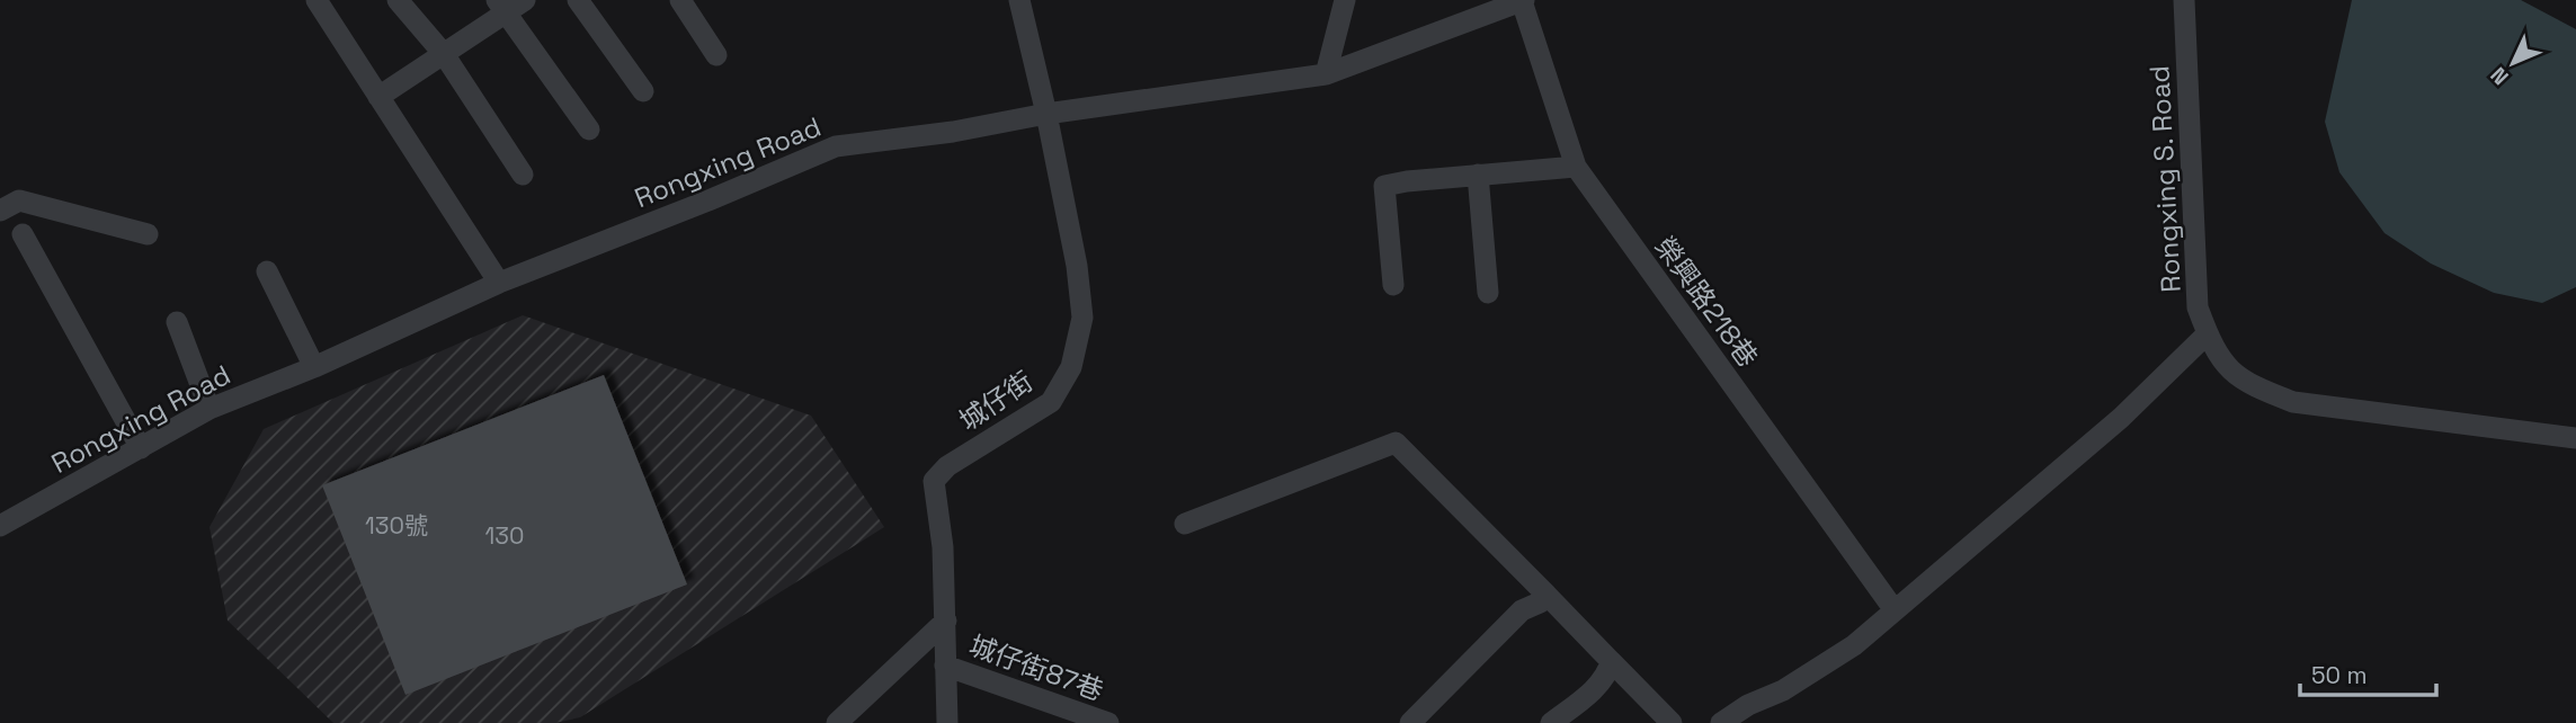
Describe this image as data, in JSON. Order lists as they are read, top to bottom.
{
  "streets": {
    "street": [
      "Rongxing Road",
      "Rongxing S. Road",
      "榮興路218巷",
      "城仔街",
      "城仔街87巷"
    ]
  },
  "crossings": [
    ["Rongxing Road", "榮興路218巷"],
    ["Rongxing Road", "城仔街"],
    ["城仔街", "城仔街87巷"]
  ],
  "house_numbers": ["130號", "130"],
  "scale_bar": "50 m",
  "north": "bottom left"
}
